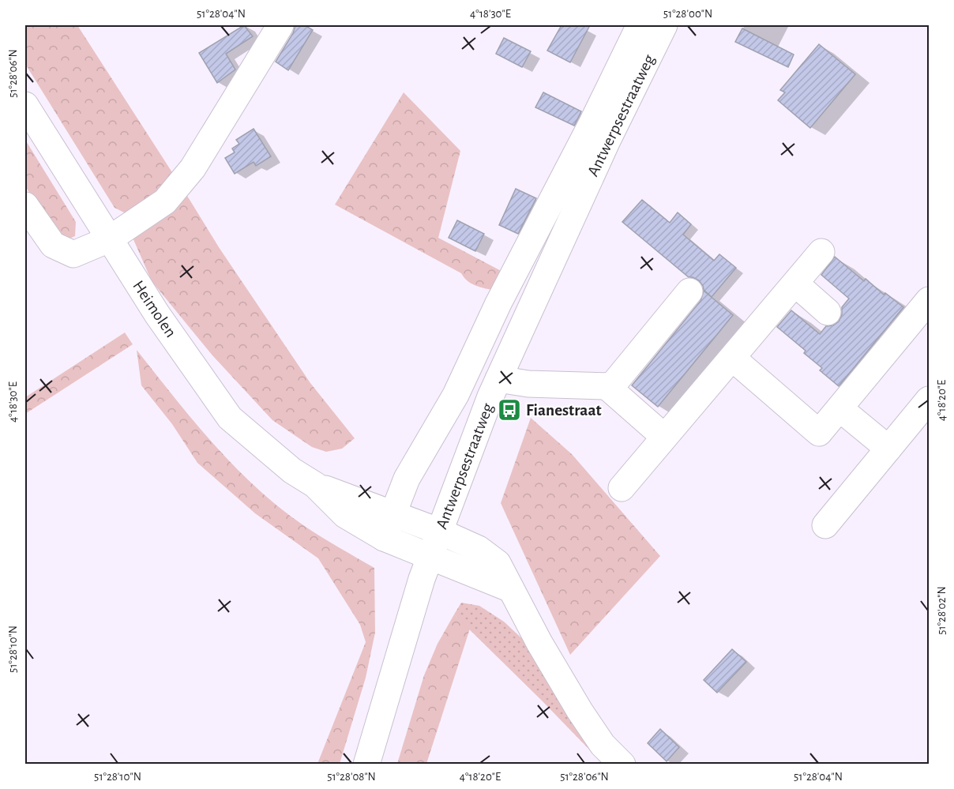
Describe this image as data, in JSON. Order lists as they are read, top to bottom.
{
  "streets": {
    "street": ["Antwerpsestraatweg", "Heimolen"]
  },
  "crossings": [
    ["Antwerpsestraatweg", "Heimolen"]
  ],
  "places": {
    "bus stop": ["Fianestraat"]
  },
  "coordinates": [
    "51°28'04\"N",
    "4°18'30\"E",
    "51°28'00\"N",
    "51°28'06\"N",
    "4°18'20\"E",
    "51°28'02\"N",
    "51°28'10\"N",
    "51°28'08\"N"
  ]
}
